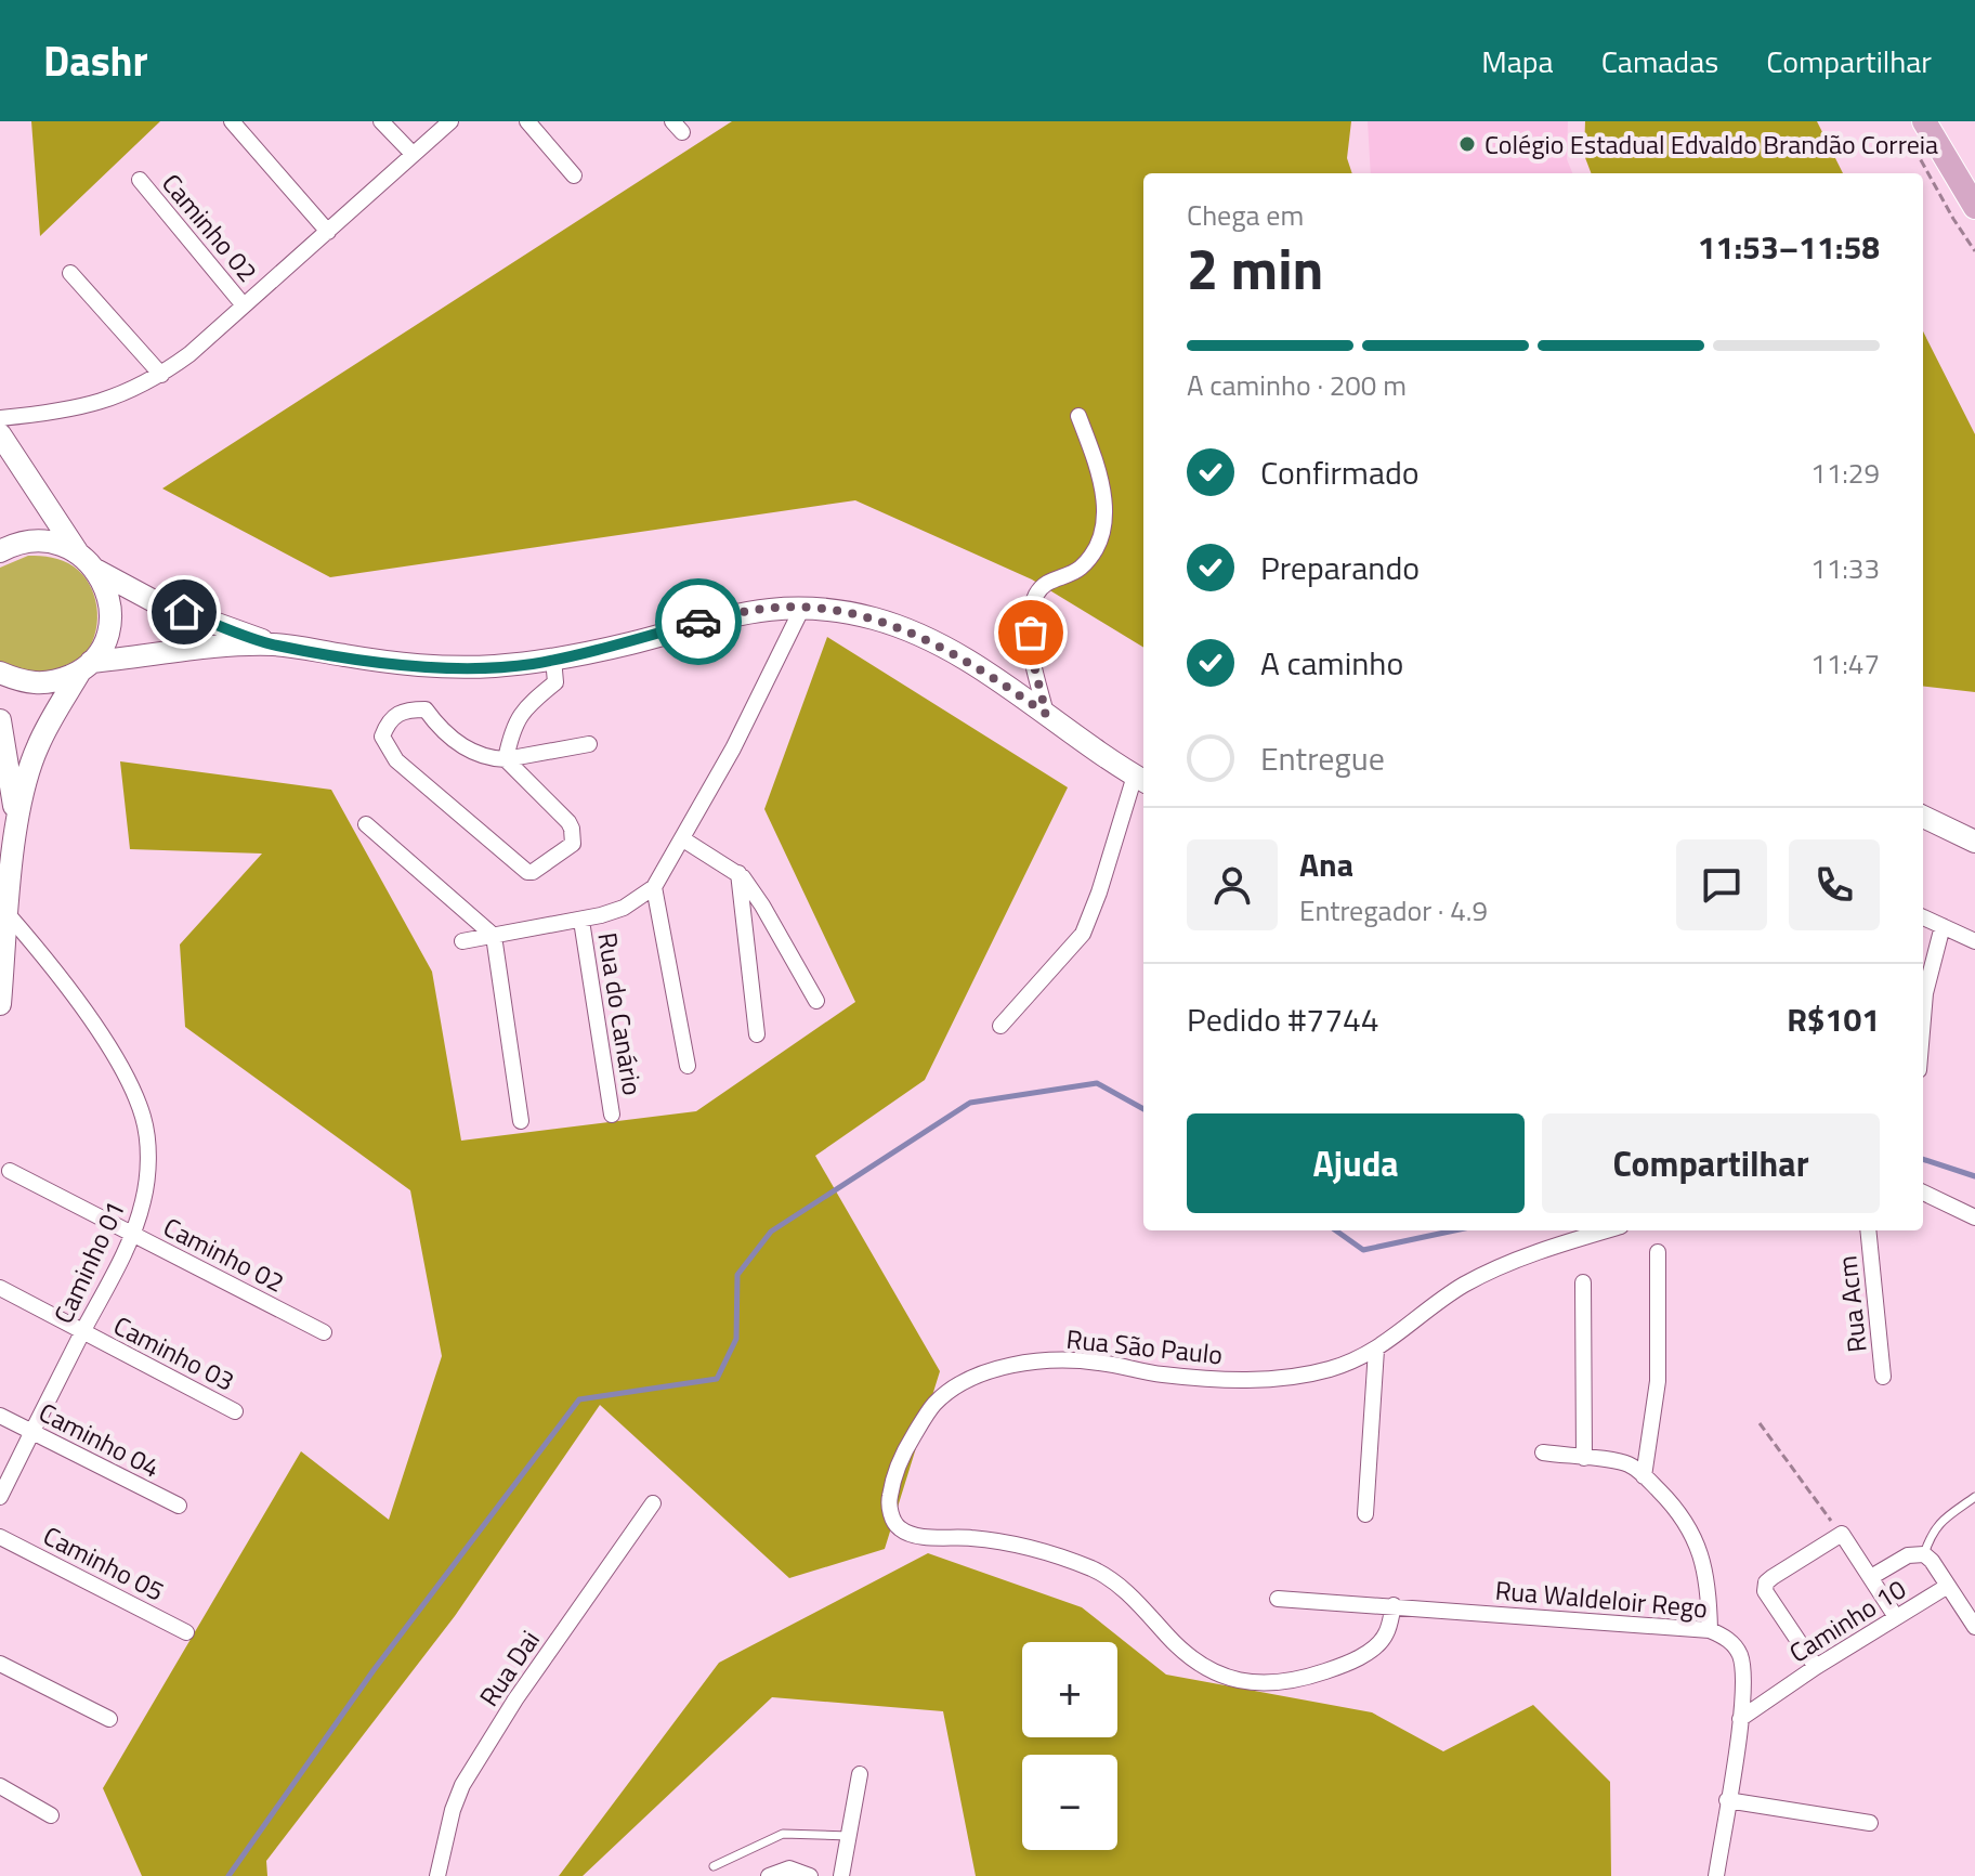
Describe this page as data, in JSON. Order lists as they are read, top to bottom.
{
  "streets": {
    "street": [
      "Caminho 02",
      "Rua do Canário",
      "Caminho 01",
      "Rua Acm",
      "Rua São Paulo",
      "Caminho 03",
      "Caminho 04",
      "Caminho 05",
      "Rua Waldeloir Rego",
      "Caminho 10",
      "Rua Dai"
    ]
  },
  "crossings": [
    ["Caminho 02", "Caminho 01"],
    ["Caminho 01", "Caminho 03"],
    ["Caminho 01", "Caminho 04"],
    ["Rua São Paulo", "Rua Waldeloir Rego"],
    ["Rua Waldeloir Rego", "Caminho 10"]
  ],
  "places": ["Colégio Estadual Edvaldo Brandão Correia"],
  "page": {
    "header": "Dashr",
    "nav": ["Mapa", "Camadas", "Compartilhar"],
    "heading": ["2 min", "Chega em", "11:53–11:58"],
    "panel": [
      "Ana",
      "Entregador · 4.9",
      "Pedido #7744",
      "R$101"
    ],
    "bar": "A caminho · 200 m",
    "list": [
      ["Confirmado", "11:29"],
      ["Preparando", "11:33"],
      ["A caminho", "11:47"],
      "Entregue"
    ],
    "buttons": ["Ajuda", "Compartilhar"],
    "map_buttons": ["+", "−"]
  }
}
